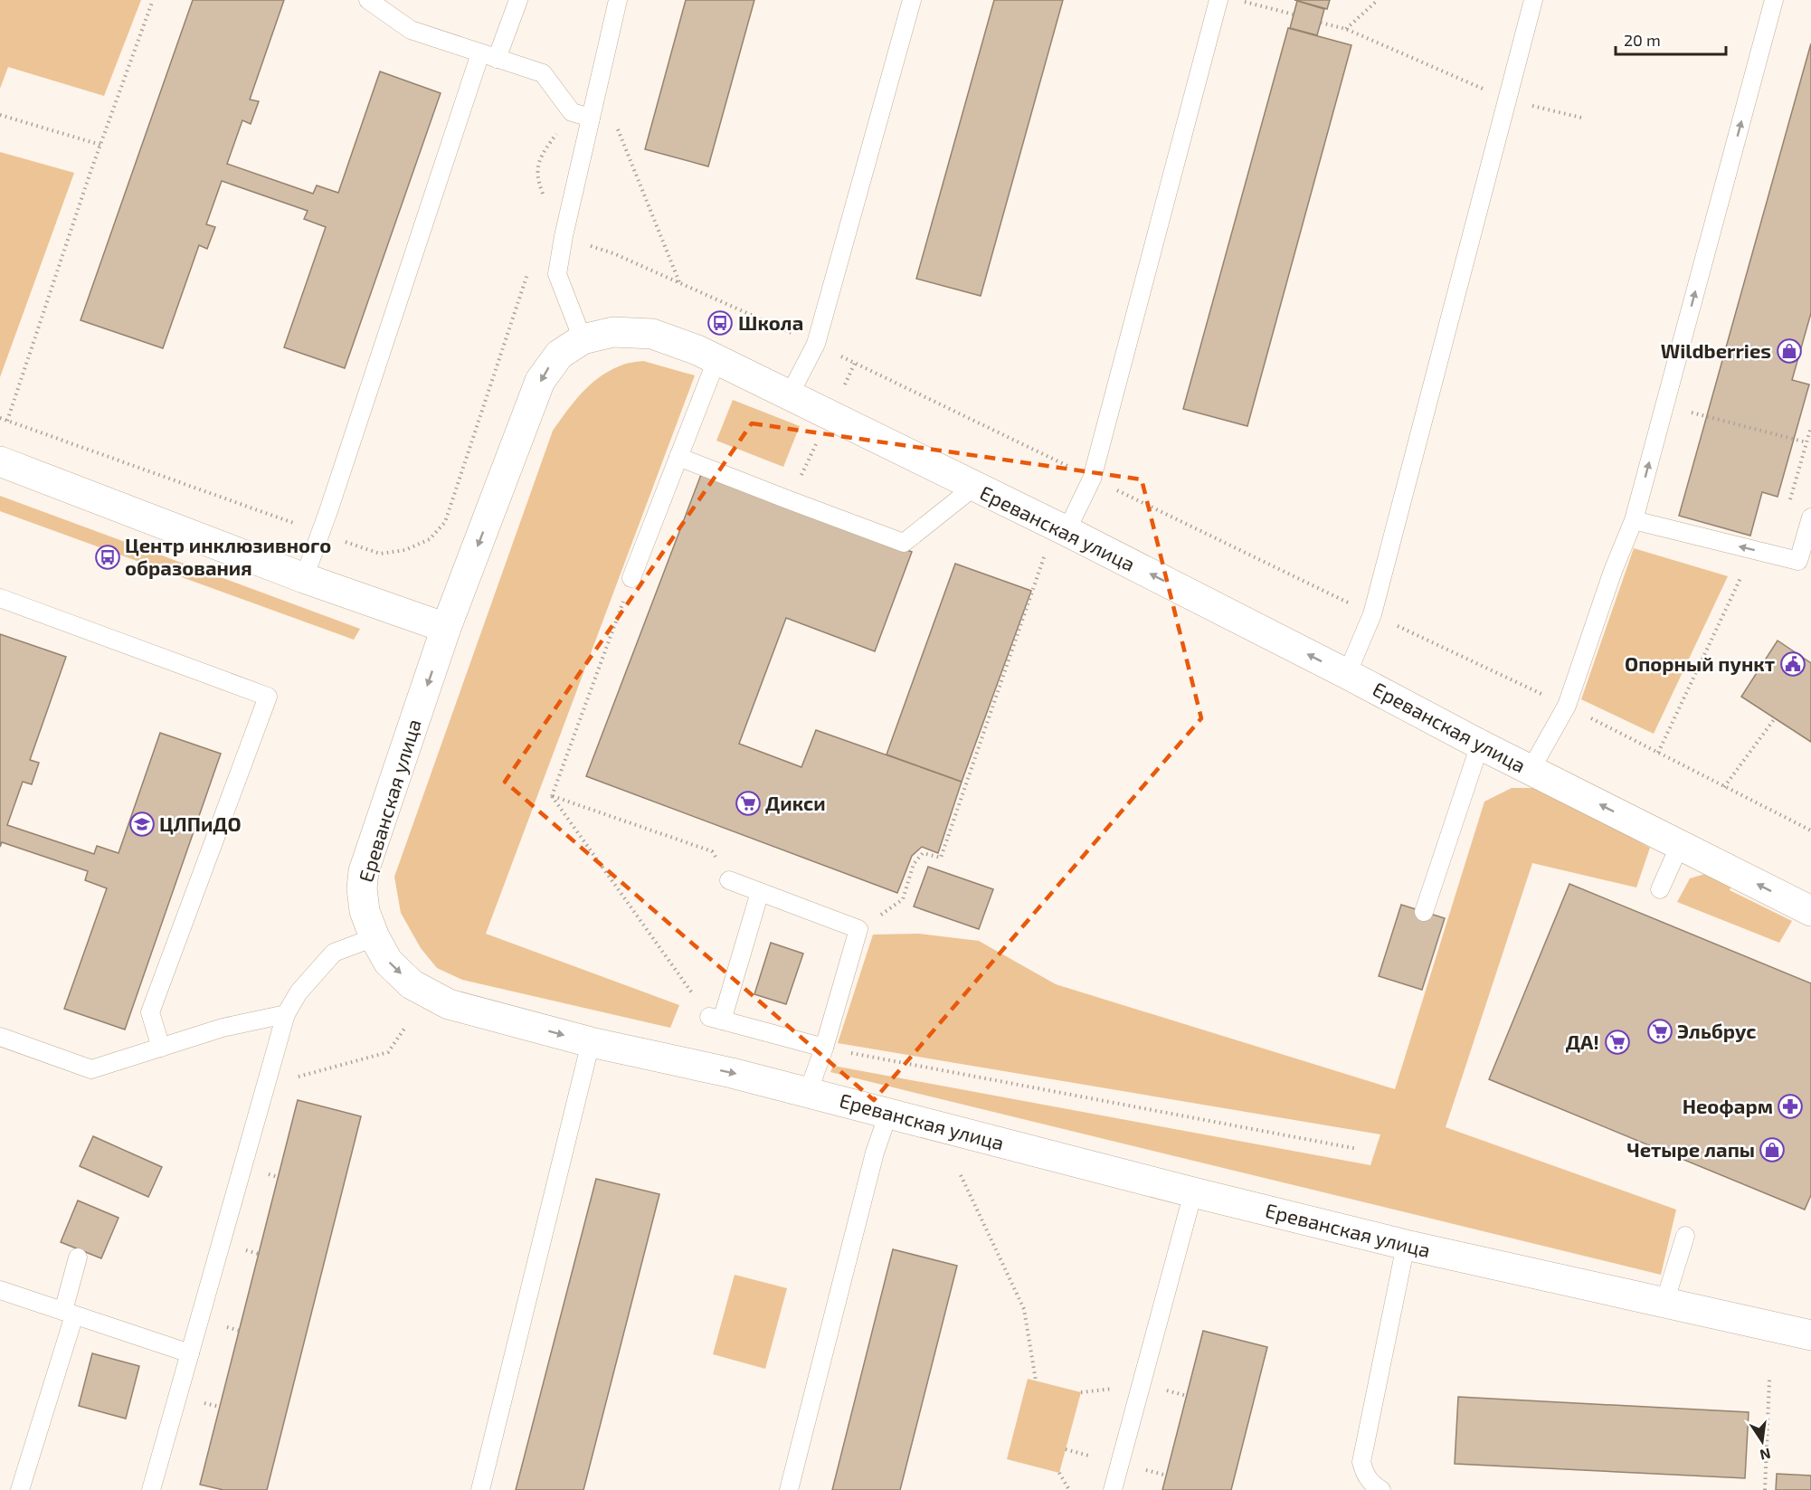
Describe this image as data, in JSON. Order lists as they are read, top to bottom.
{
  "streets": {
    "street": ["Ереванская улица"]
  },
  "places": {
    "bus stop": ["Школа", "Центр инклюзивного образования"],
    "shop": ["Wildberries", "Четыре лапы"],
    "public building": ["Опорный пункт"],
    "supermarket": ["Дикси", "Эльбрус", "ДА!"],
    "school or university": ["ЦЛПиДО"],
    "pharmacy": ["Неофарм"]
  },
  "scale_bar": "20 m",
  "north": "bottom"
}
